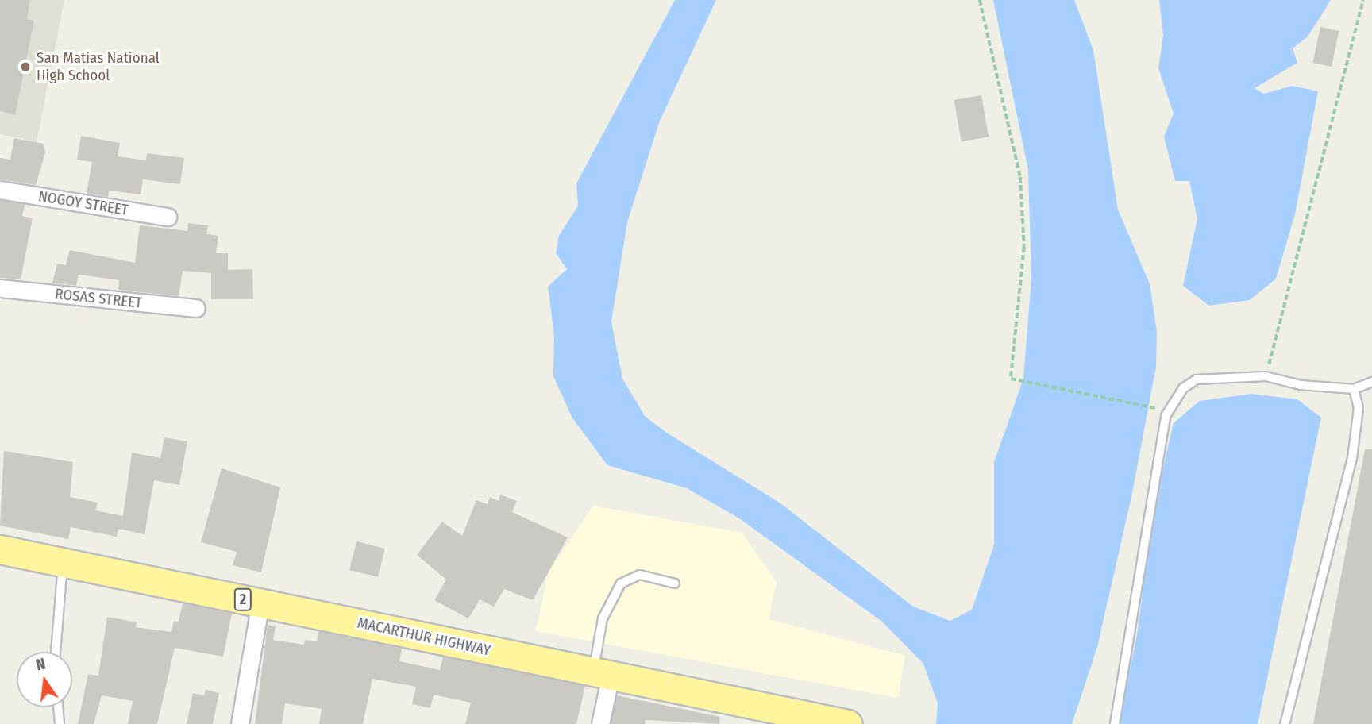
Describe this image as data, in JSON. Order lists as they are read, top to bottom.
{
  "streets": {
    "highway": ["2", "MACARTHUR HIGHWAY"],
    "street": ["NOGOY STREET", "ROSAS STREET"]
  },
  "places": ["San Matias National High School"],
  "north": "top"
}
